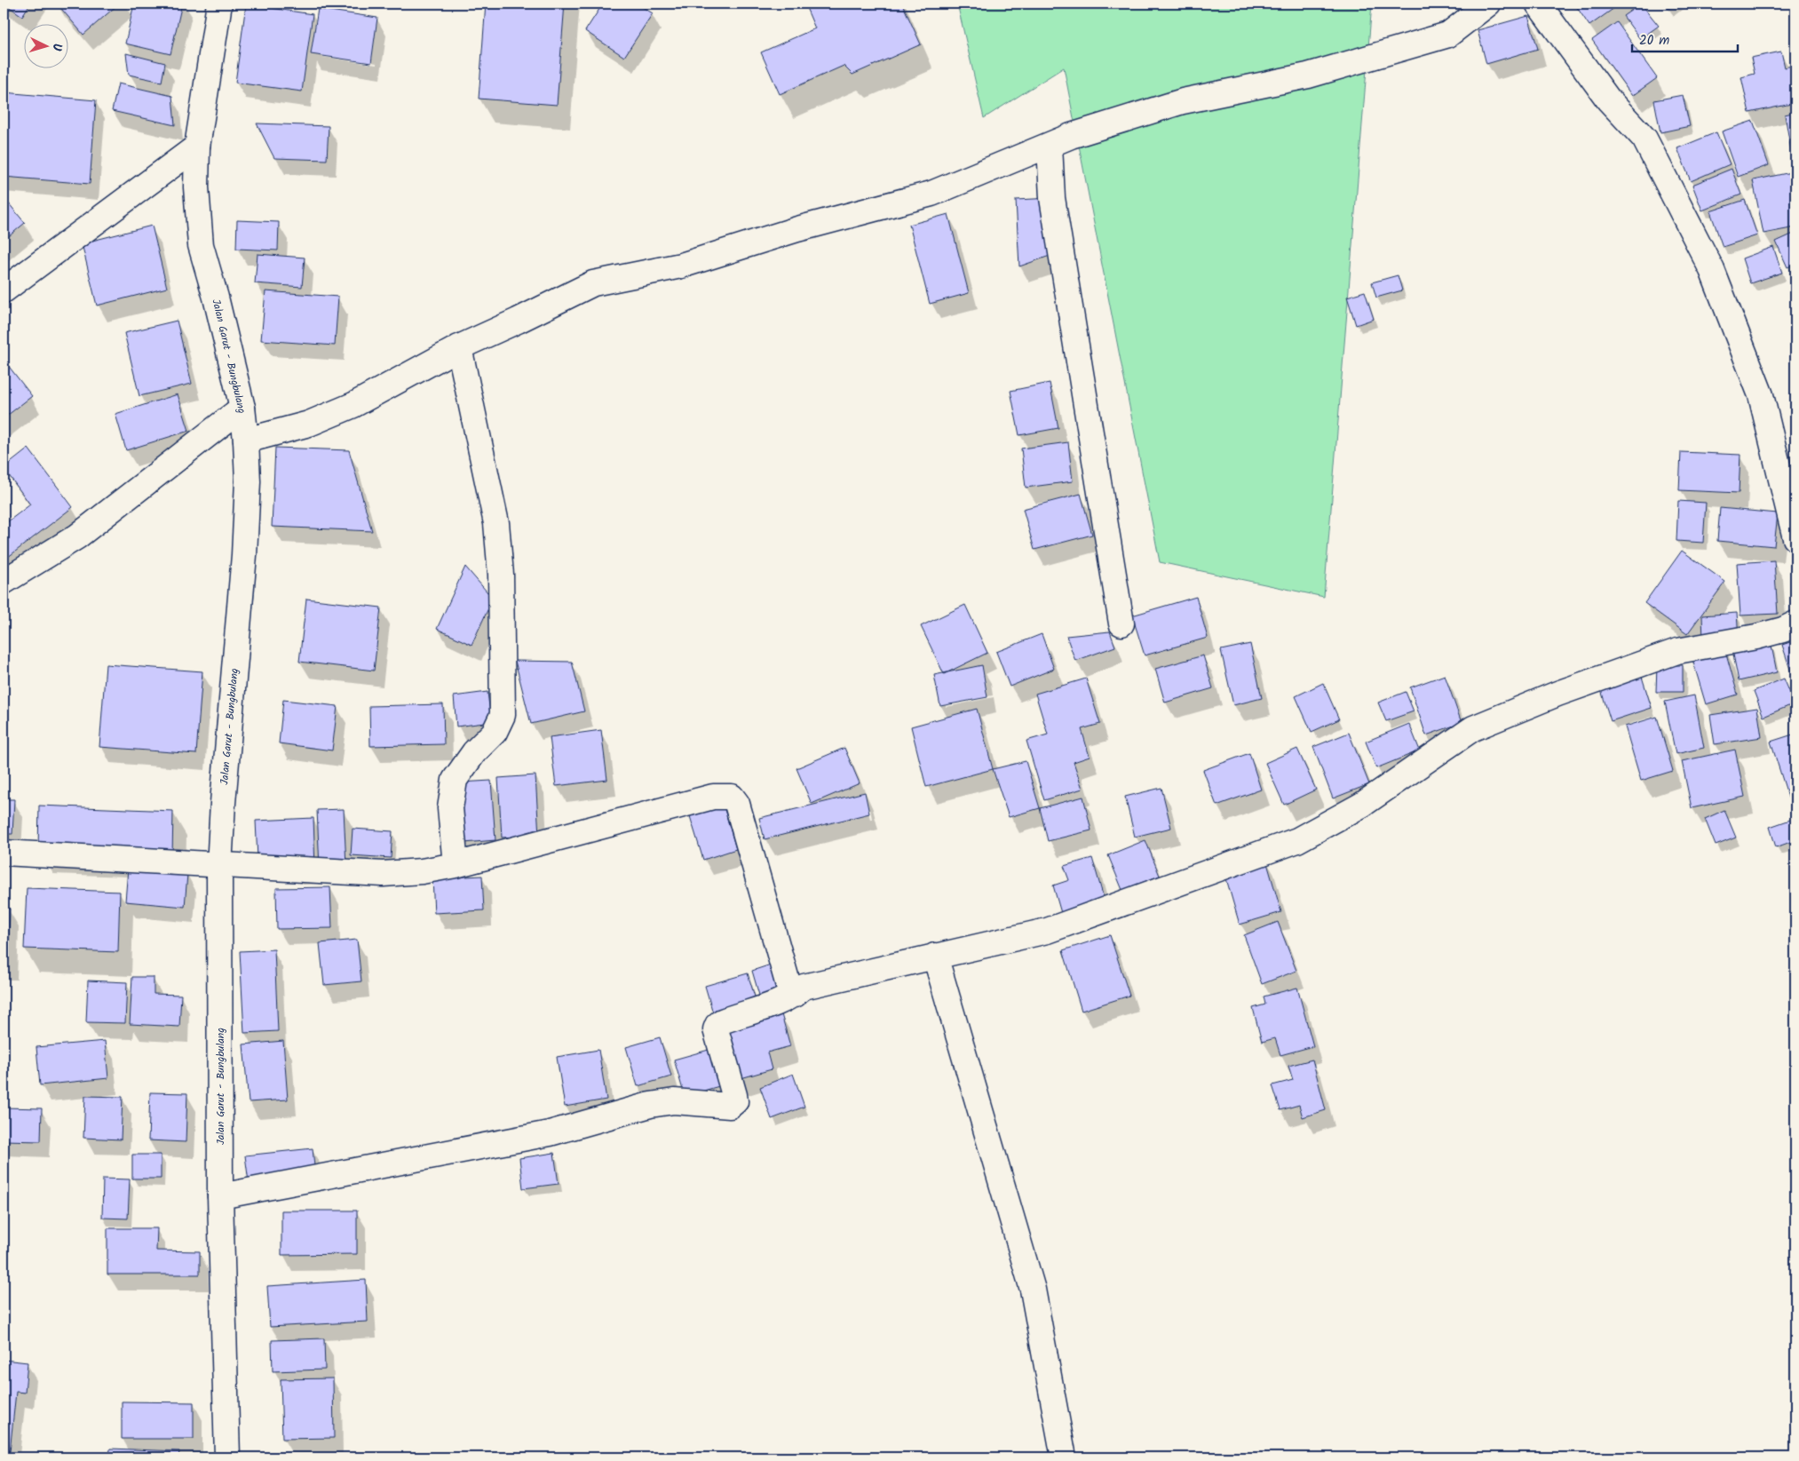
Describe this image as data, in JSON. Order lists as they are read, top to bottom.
{
  "streets": {
    "street": ["Jalan Garut - Bungbulang"]
  },
  "scale_bar": "20 m",
  "north": "right"
}
